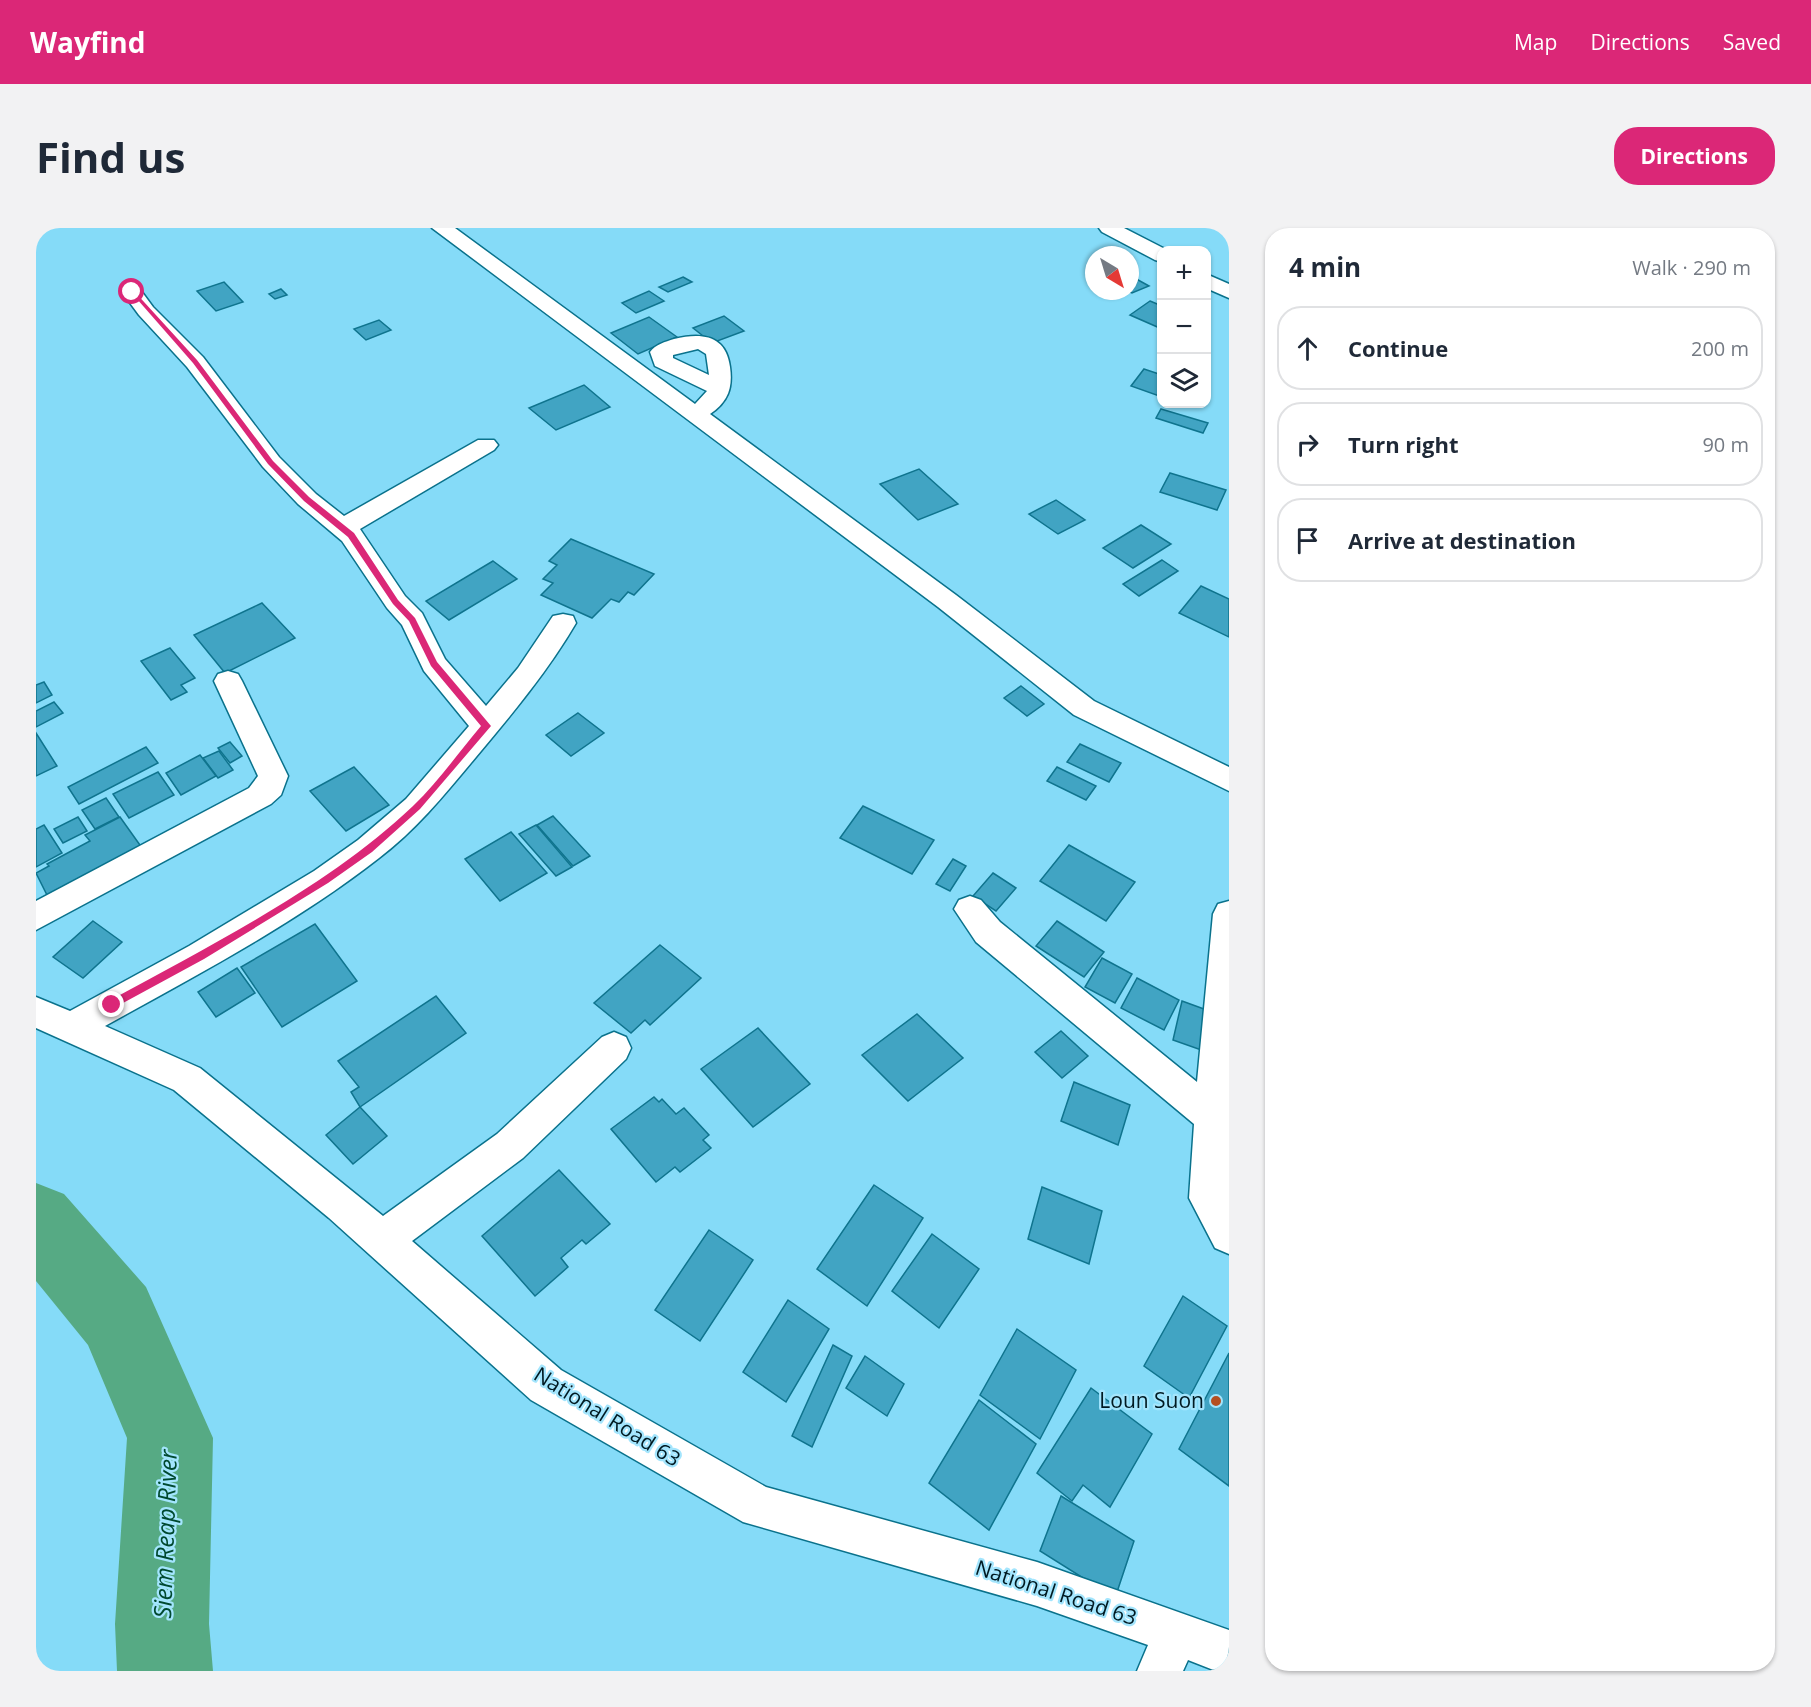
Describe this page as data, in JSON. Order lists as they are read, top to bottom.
{
  "streets": {
    "street": ["National Road 63"]
  },
  "water": ["Siem Reap River"],
  "places": ["Loun Suon"],
  "north": "bottom right",
  "page": {
    "header": "Wayfind",
    "nav": ["Map", "Directions", "Saved"],
    "buttons": "Directions",
    "title": "Find us",
    "heading": ["4 min", "Walk · 290 m"],
    "map_buttons": ["+", "−"],
    "list": [
      ["Continue", "200 m"],
      ["Turn right", "90 m"],
      "Arrive at destination"
    ]
  }
}
